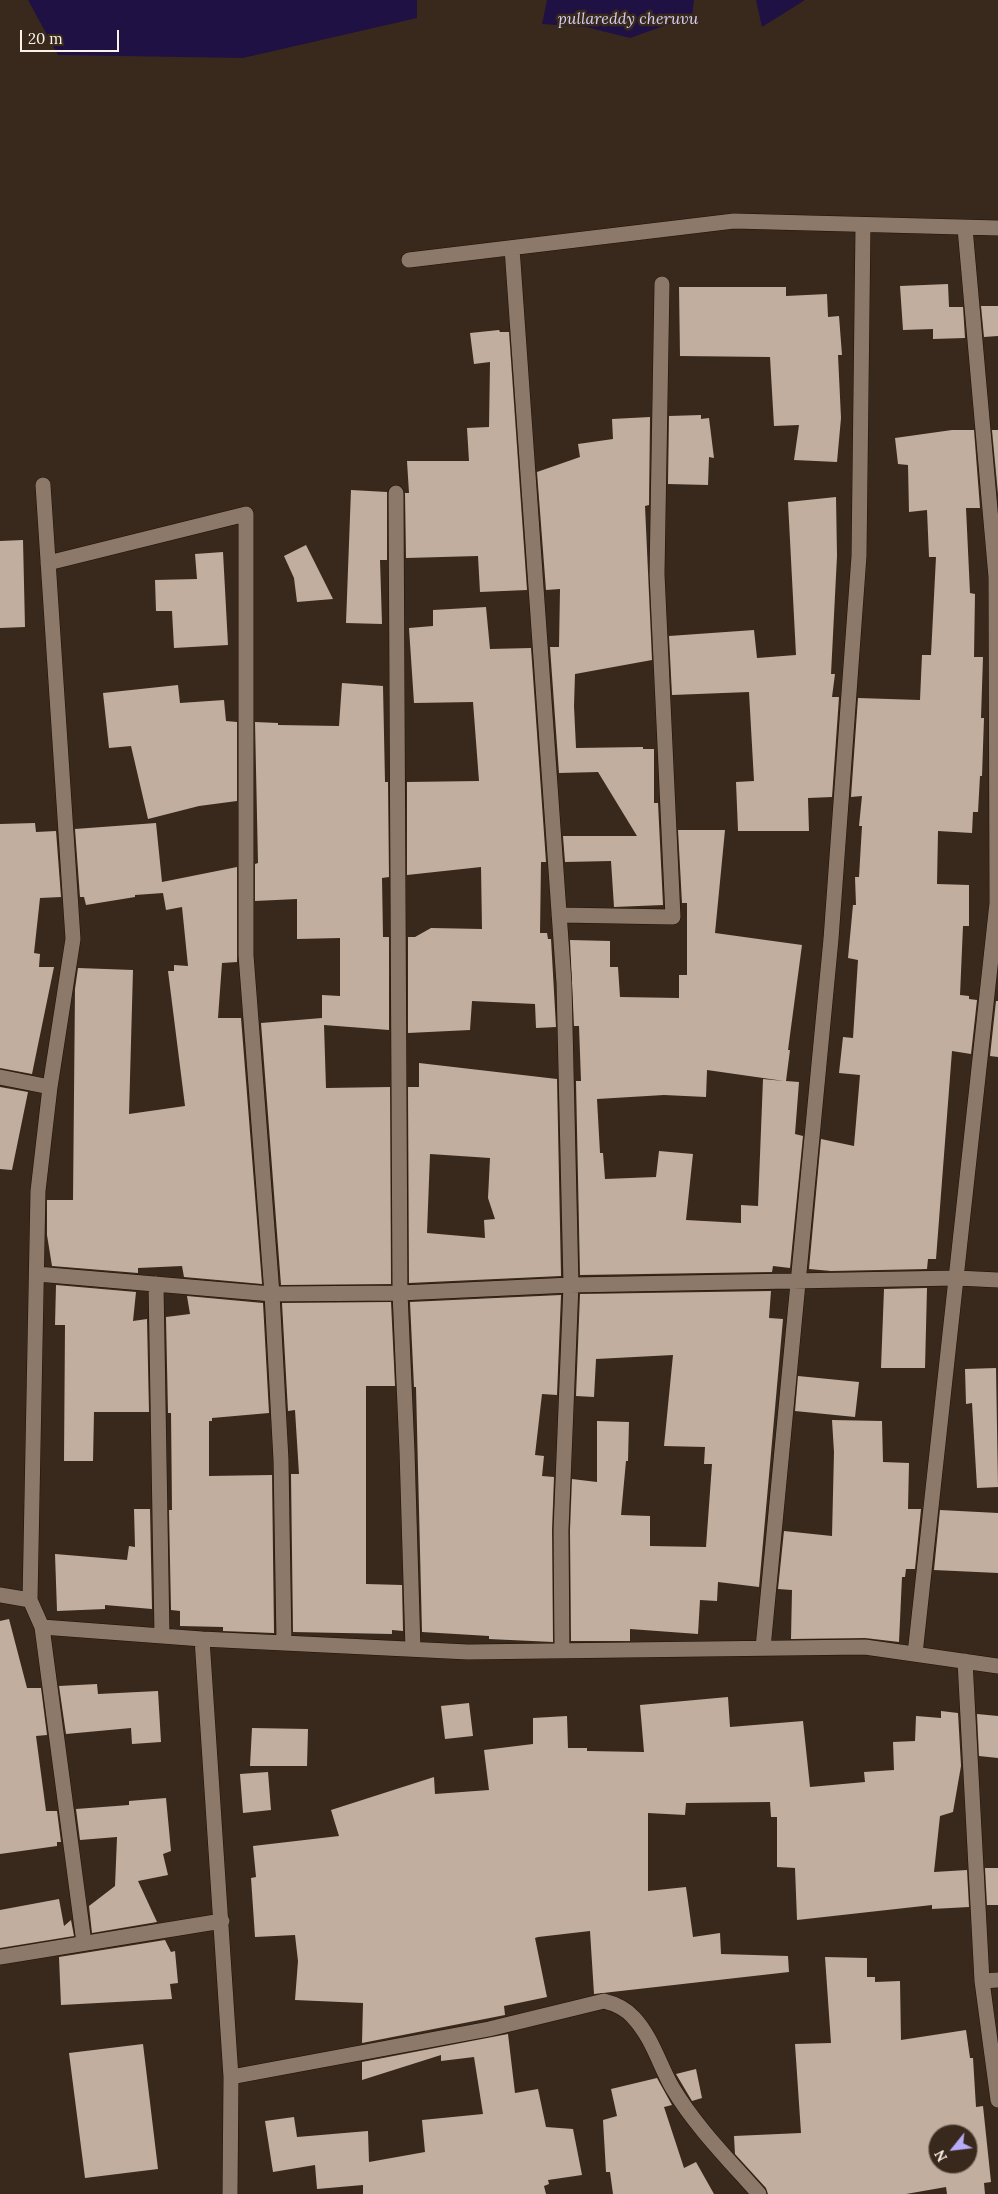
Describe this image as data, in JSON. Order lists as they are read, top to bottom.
{
  "water": ["pullareddy cheruvu"],
  "scale_bar": "20 m",
  "north": "bottom left"
}
